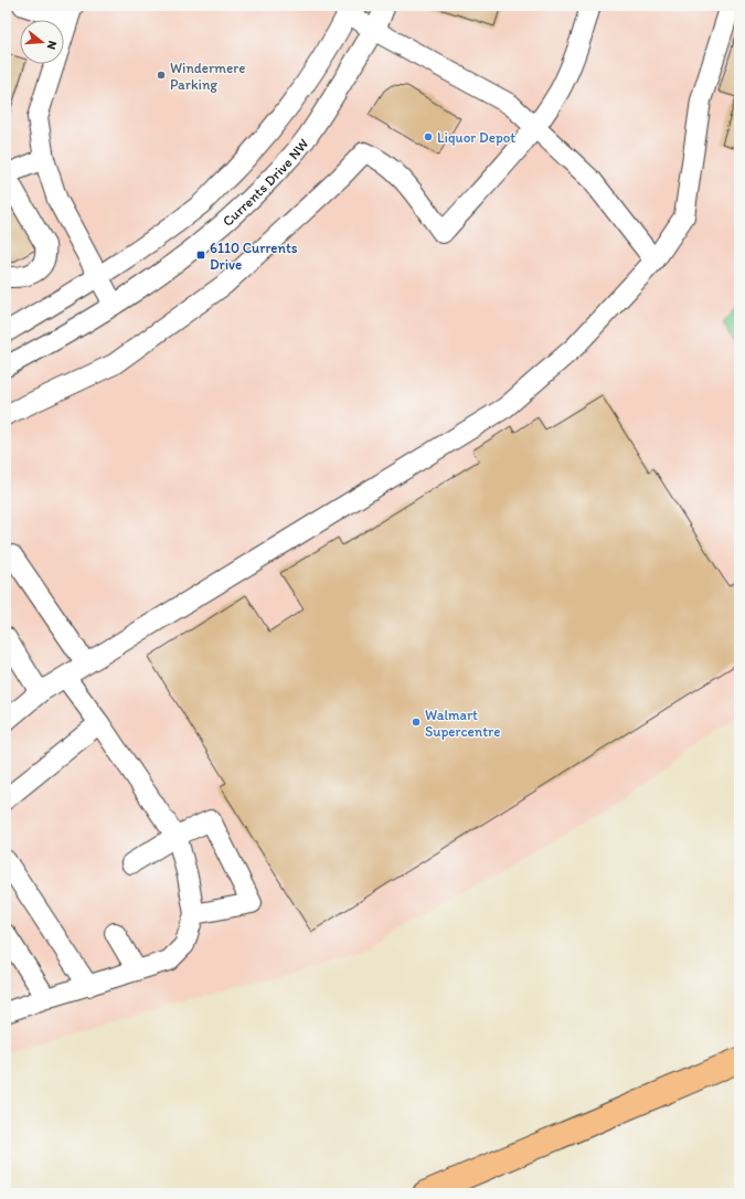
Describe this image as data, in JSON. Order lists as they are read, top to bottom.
{
  "streets": {
    "street": ["Currents Drive NW"]
  },
  "places": {
    "other": ["Windermere Parking", "Liquor Depot", "Walmart Supercentre"],
    "transit": ["6110 Currents Drive"]
  },
  "north": "right"
}
